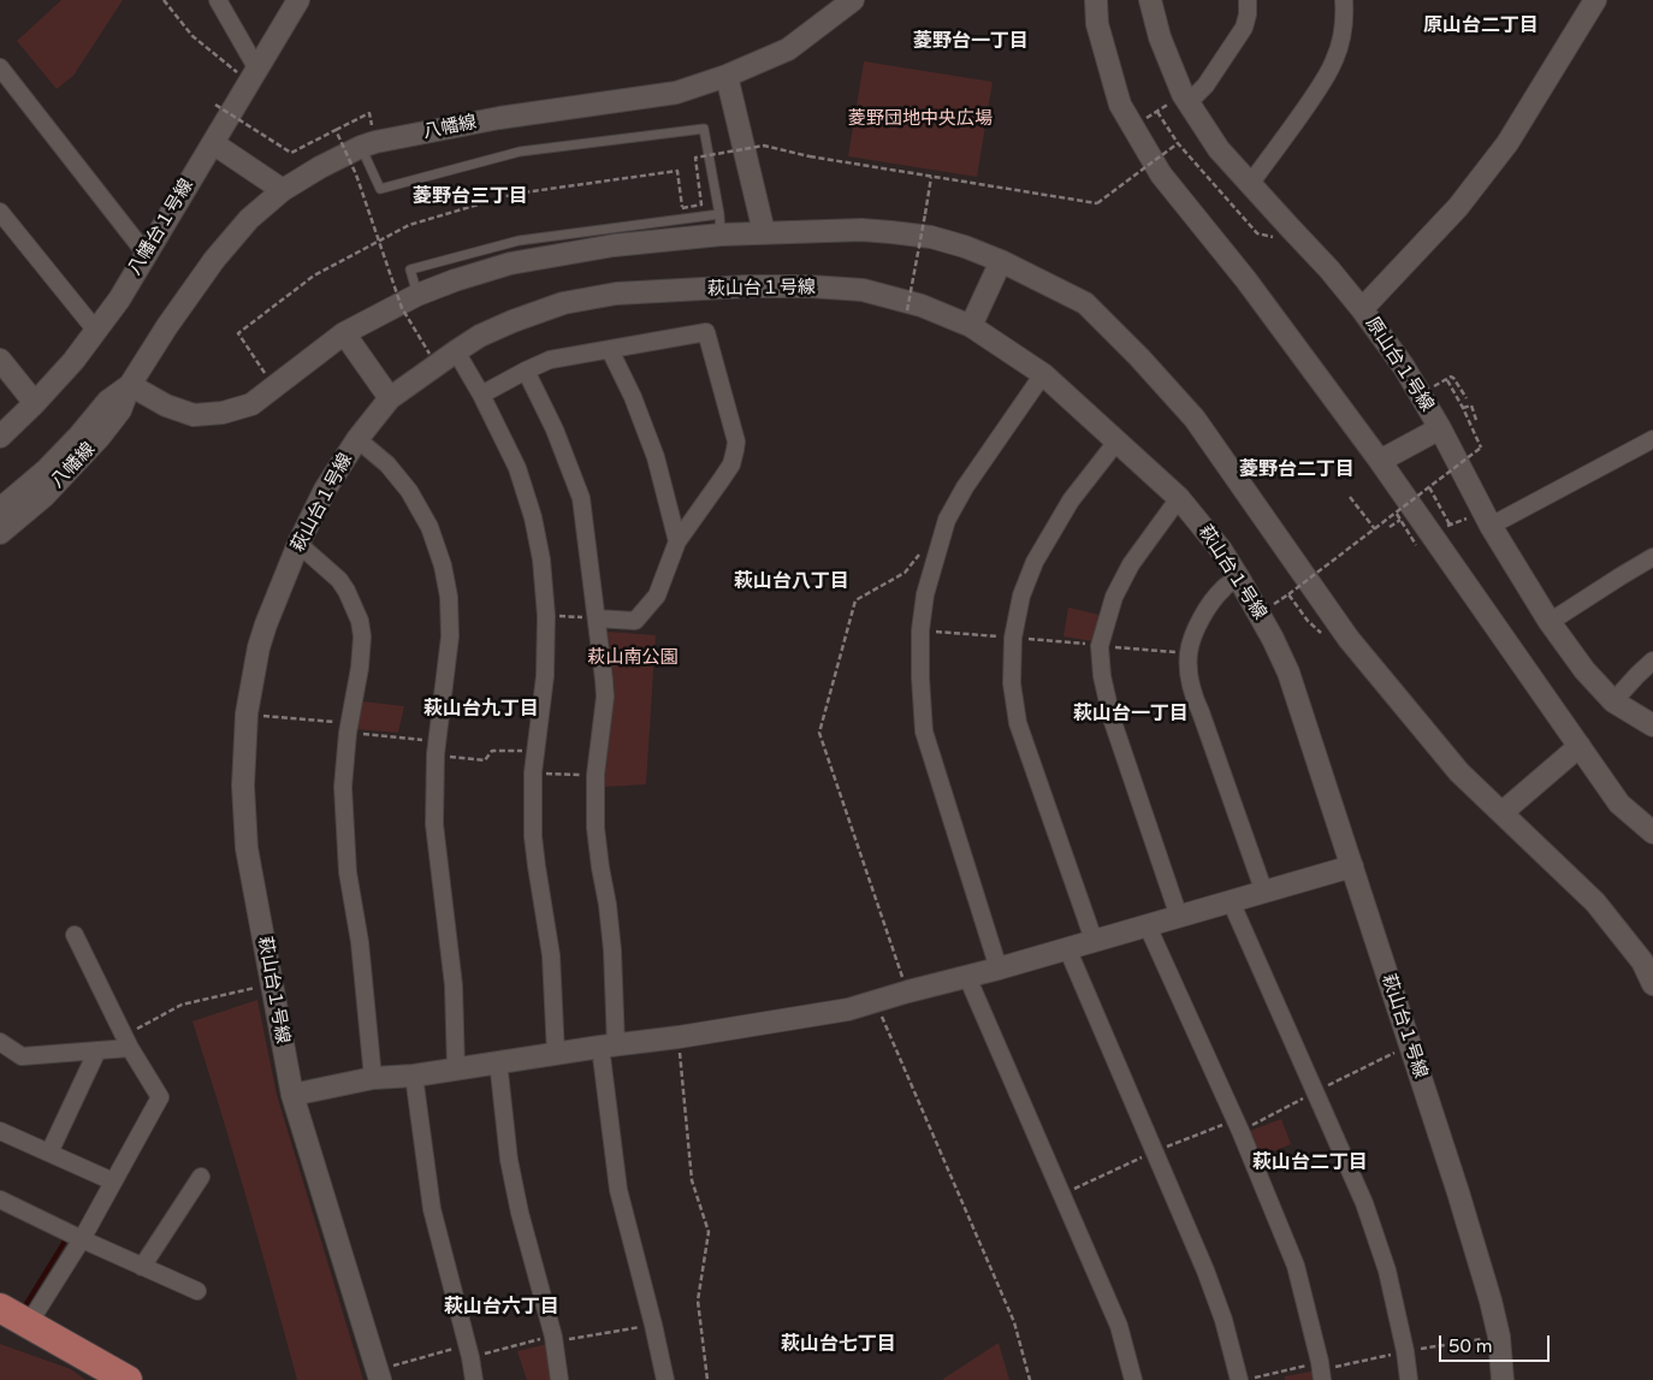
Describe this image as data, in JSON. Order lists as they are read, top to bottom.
{
  "streets": {
    "street": [
      "八幡線",
      "八幡台１号線",
      "萩山台１号線",
      "原山台１号線"
    ]
  },
  "districts": [
    "原山台二丁目",
    "菱野台一丁目",
    "菱野台三丁目",
    "菱野台二丁目",
    "萩山台八丁目",
    "萩山台九丁目",
    "萩山台一丁目",
    "萩山台二丁目",
    "萩山台六丁目",
    "萩山台七丁目"
  ],
  "parks": ["菱野団地中央広場", "萩山南公園"],
  "scale_bar": "50 m"
}
